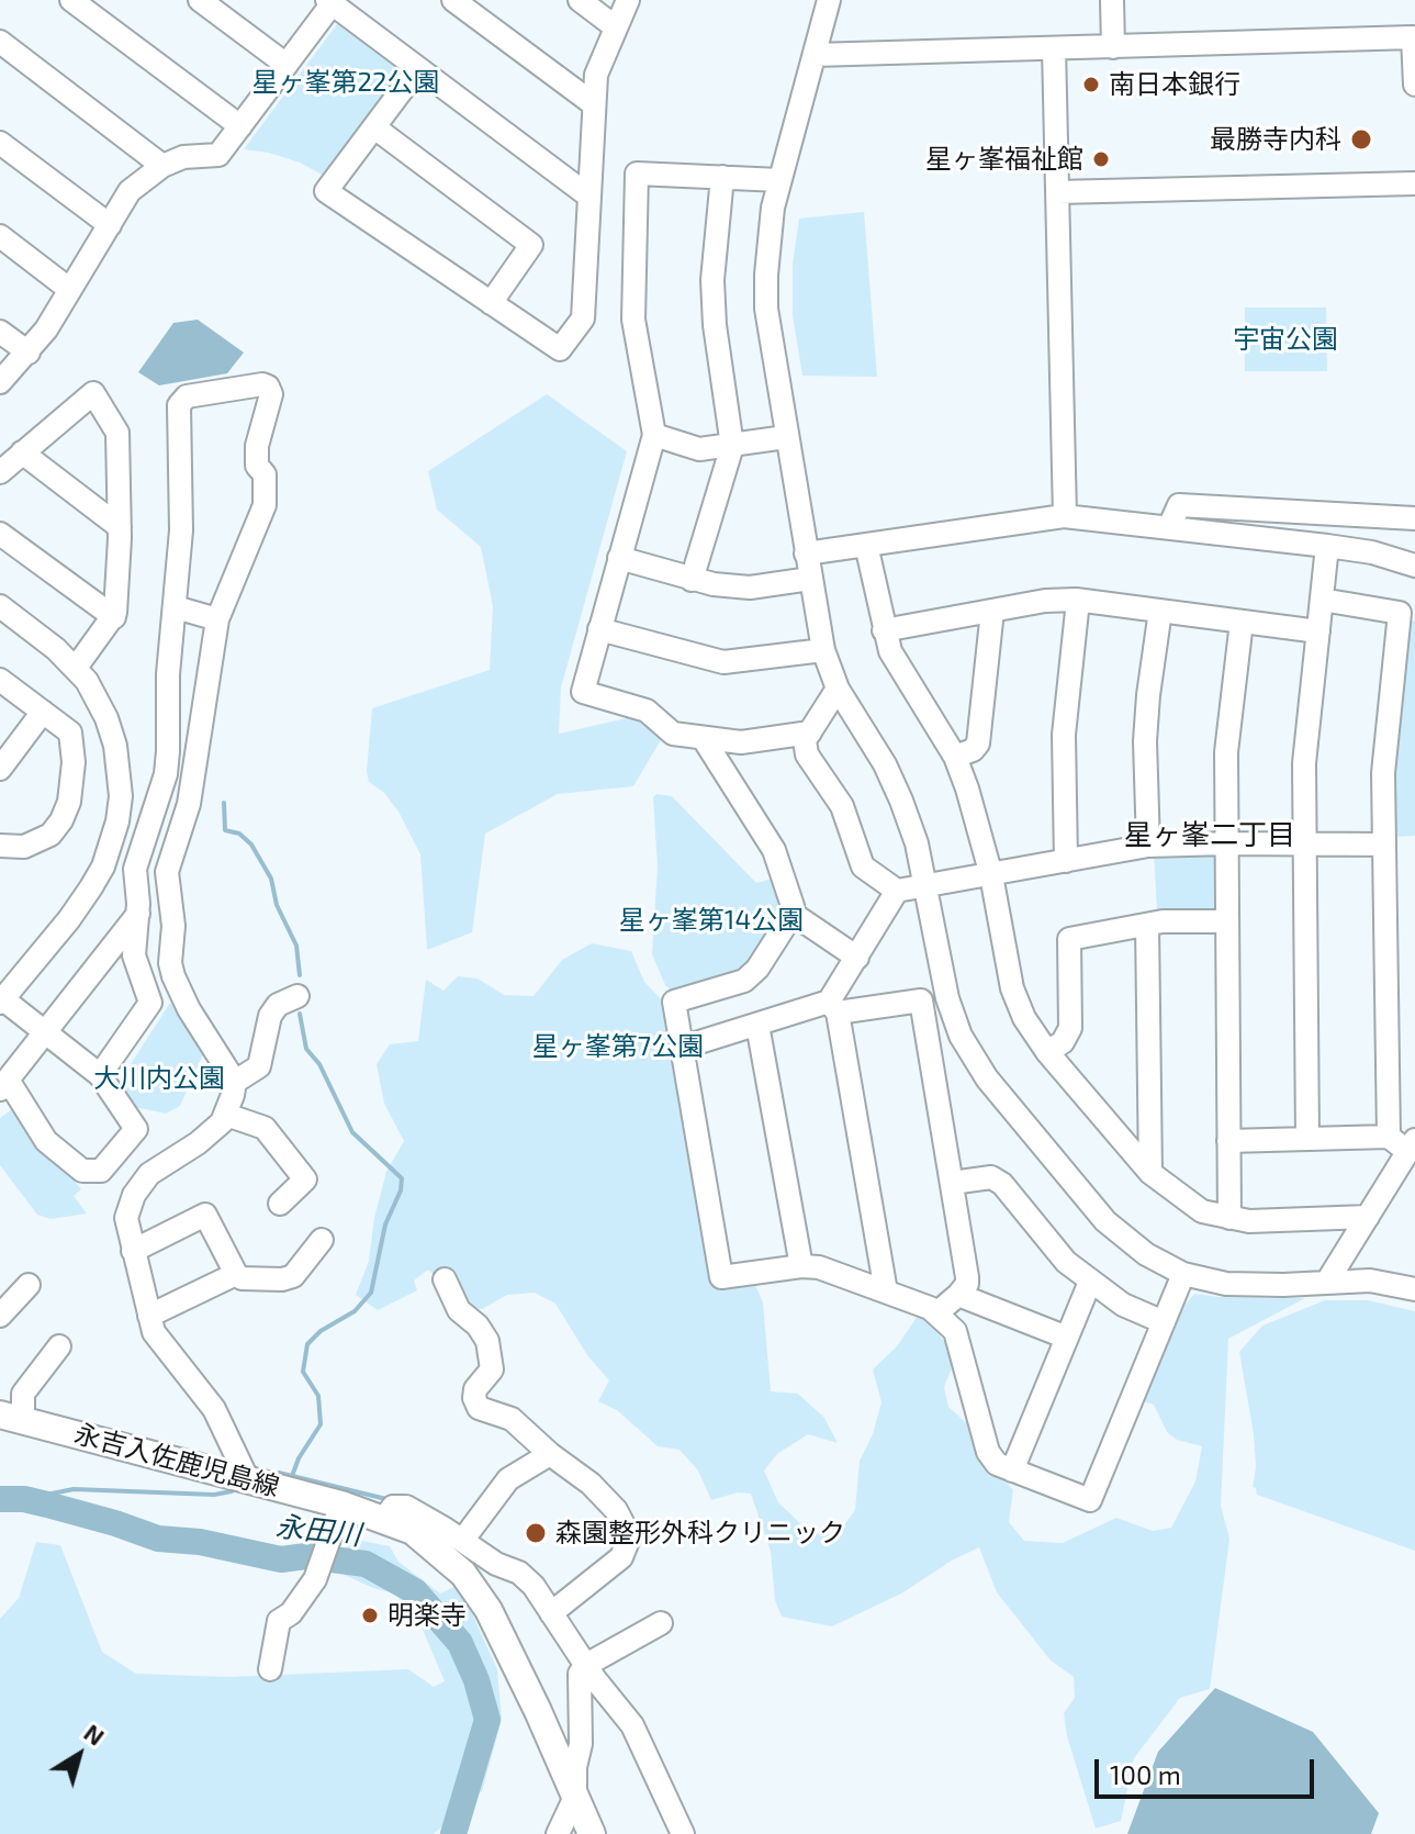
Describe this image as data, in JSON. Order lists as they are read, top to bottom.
{
  "streets": {
    "main road": ["永吉入佐鹿児島線"]
  },
  "districts": ["星ヶ峯二丁目"],
  "water": ["永田川"],
  "parks": [
    "星ヶ峯第22公園",
    "宇宙公園",
    "星ヶ峯第14公園",
    "星ヶ峯第7公園",
    "大川内公園"
  ],
  "places": [
    "南日本銀行",
    "最勝寺内科",
    "星ヶ峯福祉館",
    "森園整形外科クリニック",
    "明楽寺"
  ],
  "scale_bar": "100 m",
  "north": "top right"
}
